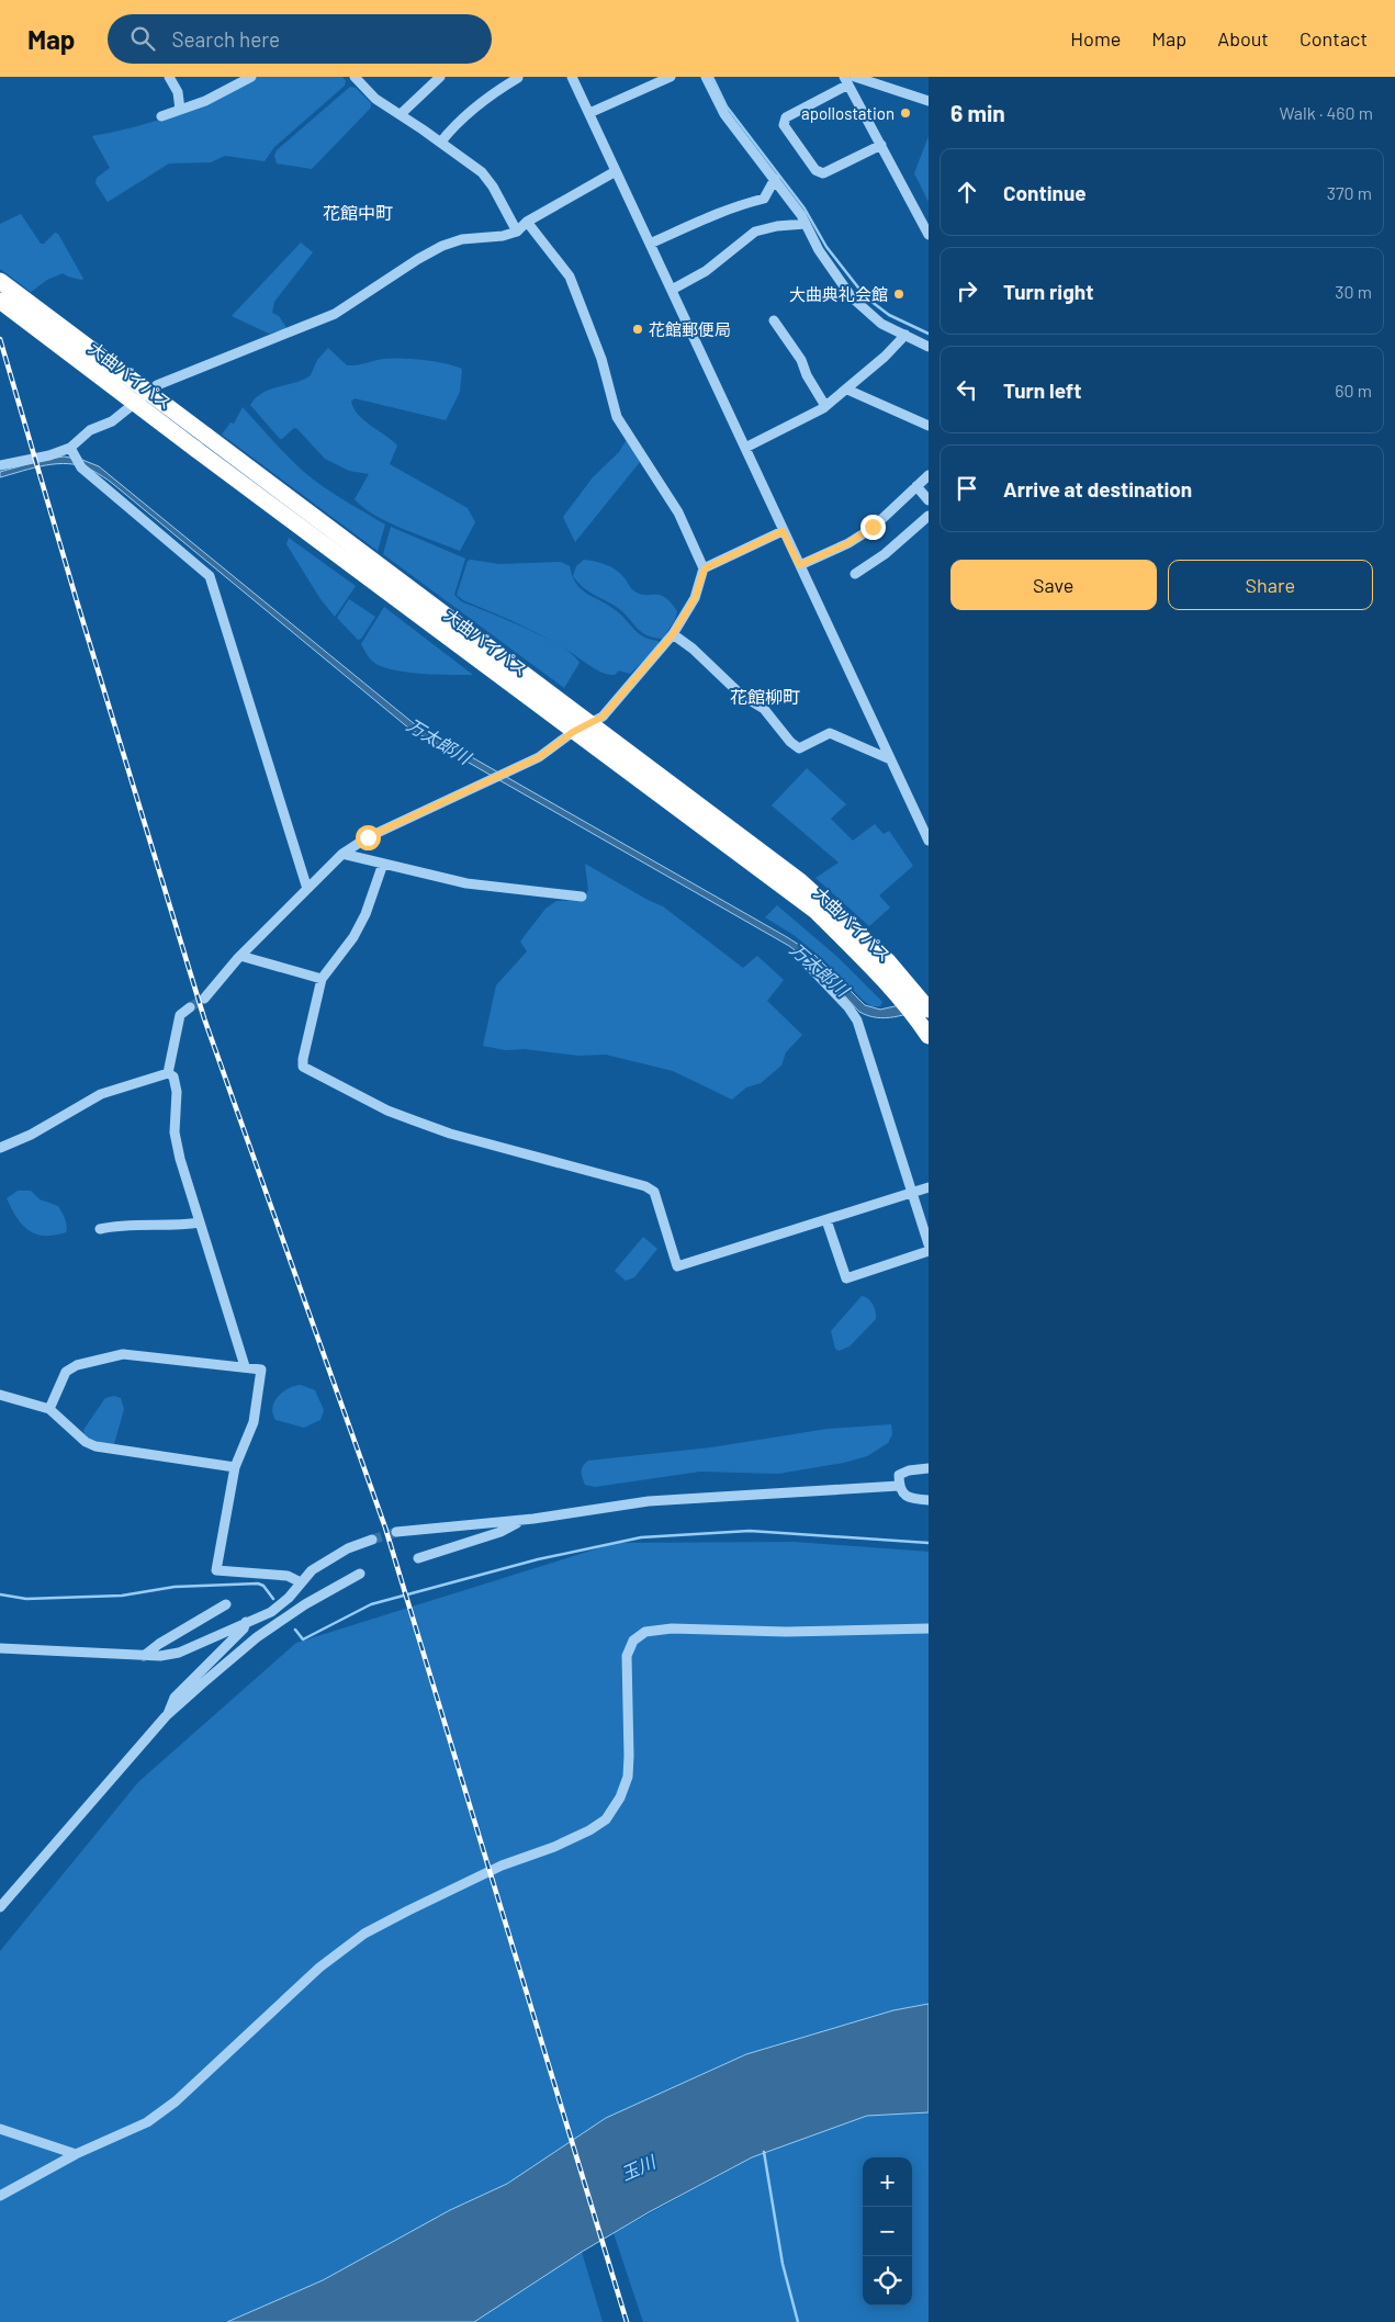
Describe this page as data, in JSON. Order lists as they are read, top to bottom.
{
  "streets": {
    "highway": ["大曲バイパス"]
  },
  "districts": ["花館中町", "花館柳町"],
  "water": ["万太郎川", "玉川"],
  "places": ["apollostation", "大曲典礼会館", "花館郵便局"],
  "page": {
    "header": "Map",
    "search": "Search here",
    "nav": [
      "Home",
      "Map",
      "About",
      "Contact"
    ],
    "heading": ["6 min", "Walk · 460 m"],
    "list": [
      ["Continue", "370 m"],
      ["Turn right", "30 m"],
      ["Turn left", "60 m"],
      "Arrive at destination"
    ],
    "buttons": ["Save", "Share"],
    "map_buttons": ["+", "−"]
  }
}
